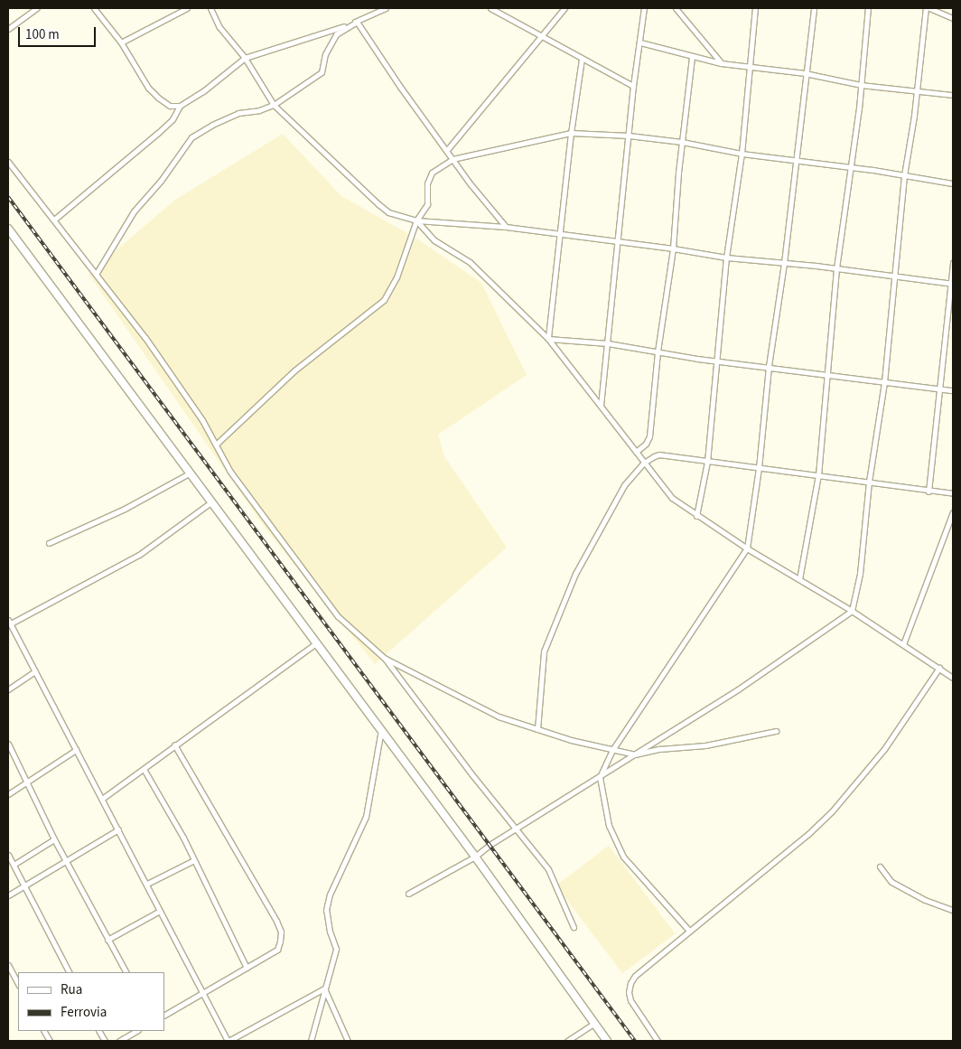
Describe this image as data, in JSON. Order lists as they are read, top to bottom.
{
  "legend": ["Rua", "Ferrovia"],
  "scale_bar": "100 m"
}
